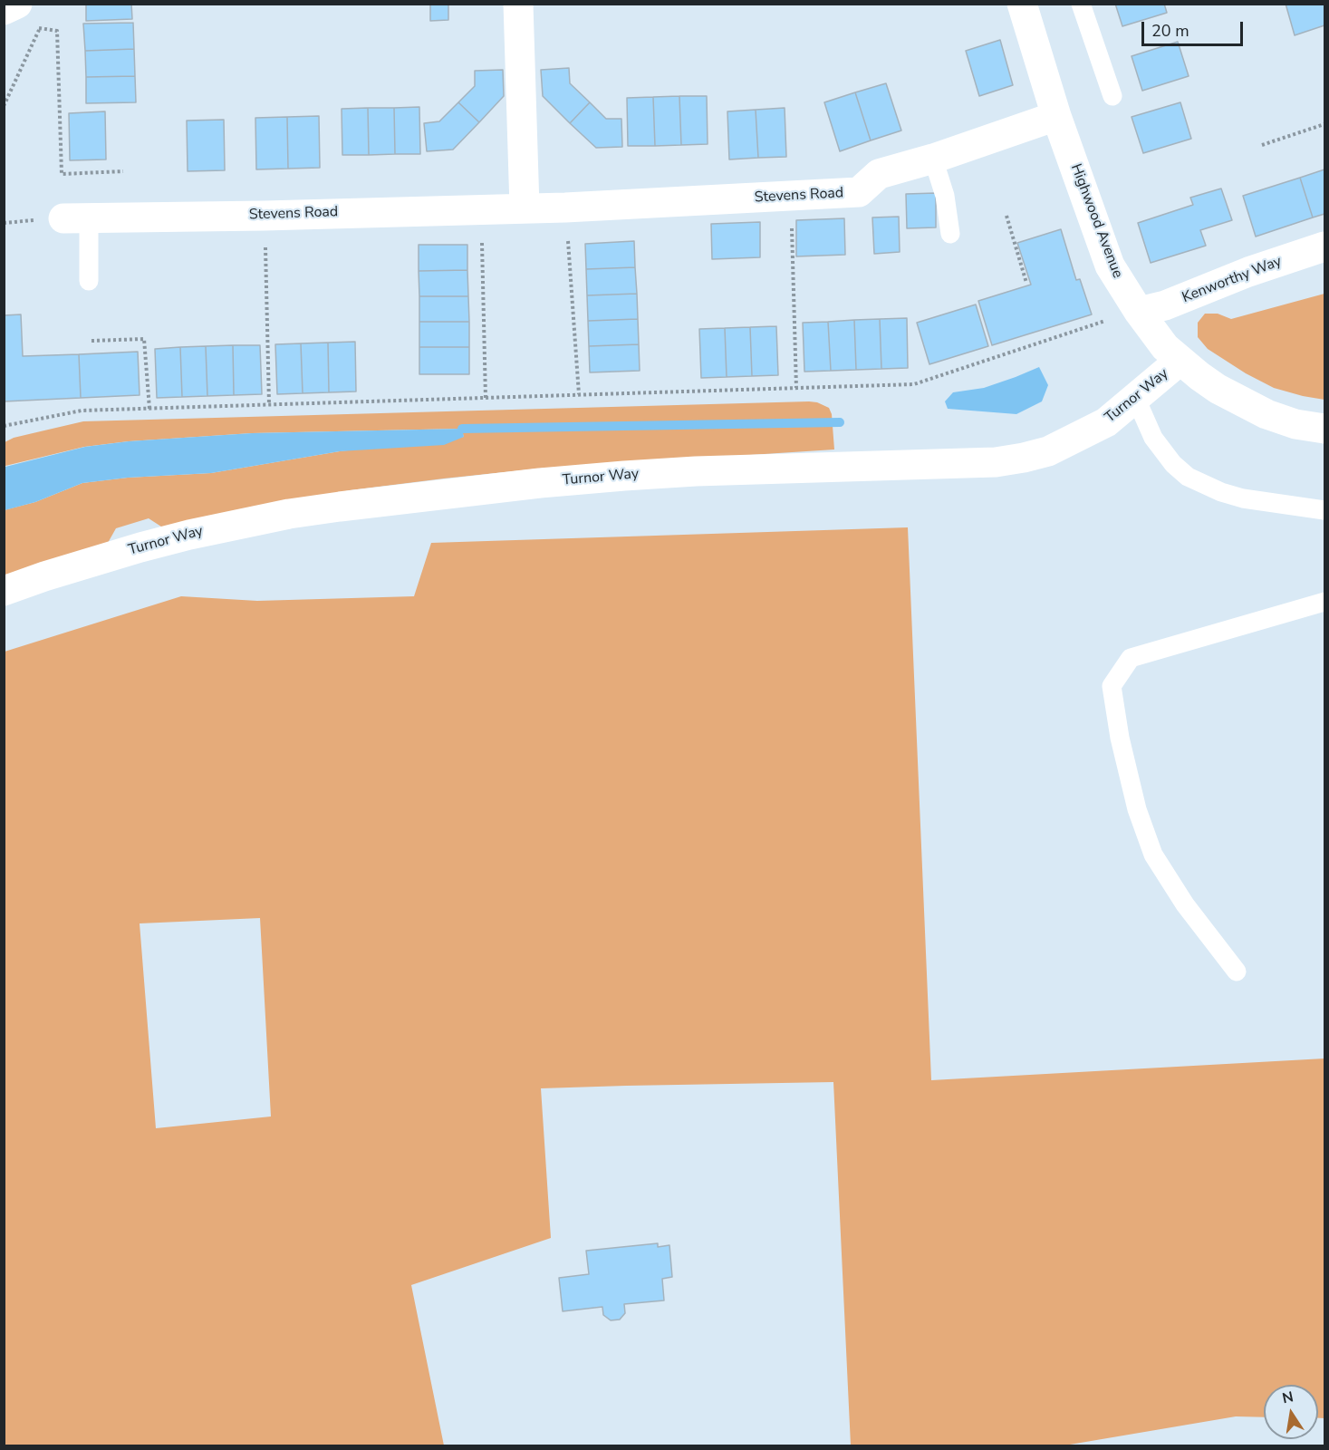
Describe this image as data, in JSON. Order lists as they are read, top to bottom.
{
  "streets": {
    "street": [
      "Stevens Road",
      "Highwood Avenue",
      "Kenworthy Way",
      "Turnor Way"
    ]
  },
  "crossings": [
    ["Stevens Road", "Highwood Avenue"],
    ["Highwood Avenue", "Kenworthy Way"],
    ["Highwood Avenue", "Turnor Way"]
  ],
  "scale_bar": "20 m",
  "north": "top"
}
